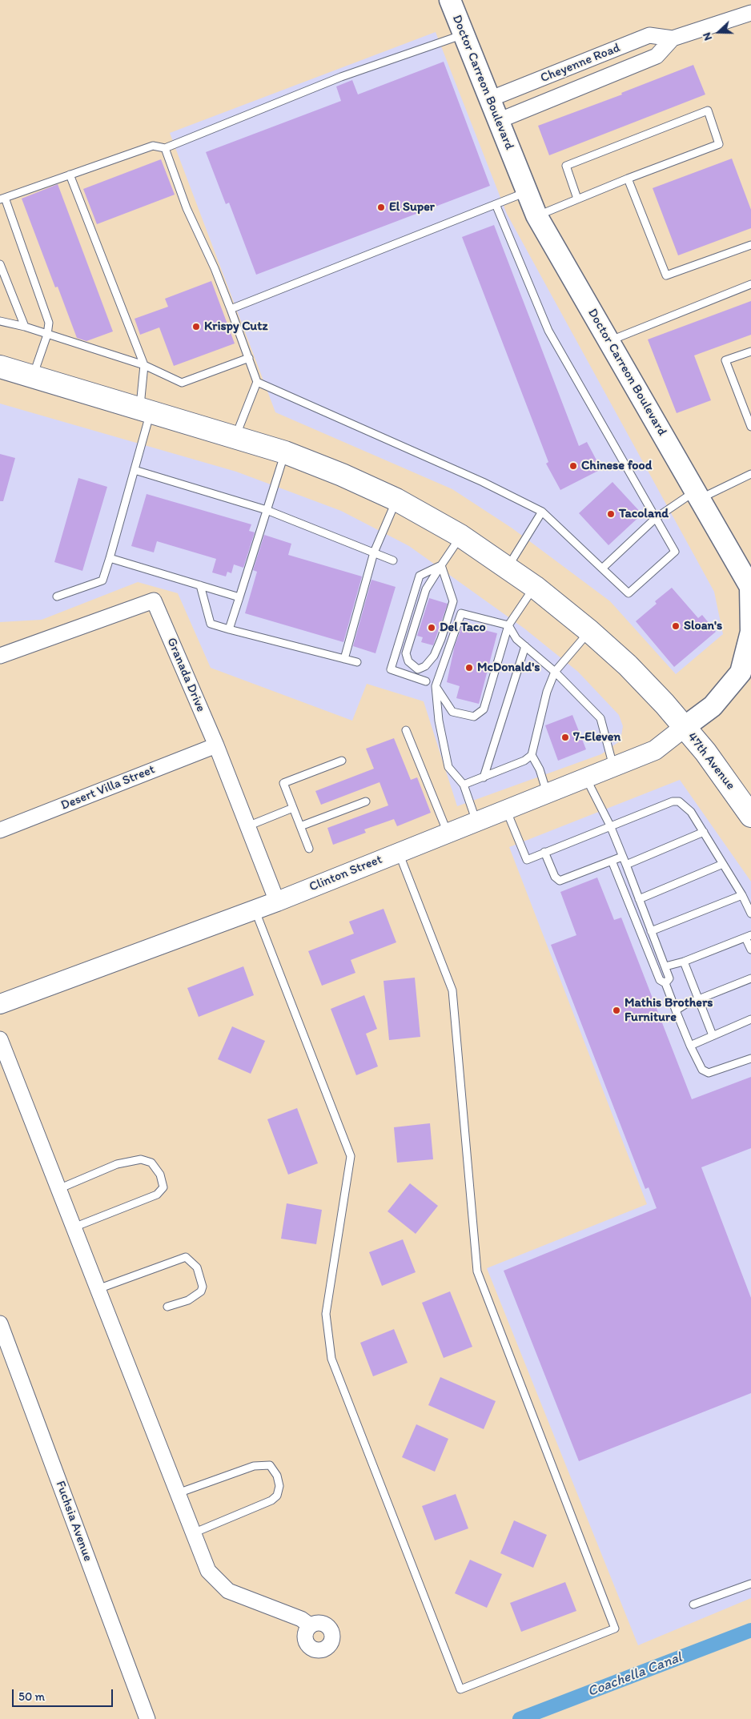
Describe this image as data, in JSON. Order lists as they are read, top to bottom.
{
  "streets": {
    "main road": ["Doctor Carreon Boulevard", "47th Avenue"],
    "street": [
      "Cheyenne Road",
      "Granada Drive",
      "Desert Villa Street",
      "Clinton Street",
      "Fuchsia Avenue"
    ]
  },
  "crossings": [
    ["Cheyenne Road", "Doctor Carreon Boulevard"],
    ["Doctor Carreon Boulevard", "47th Avenue"],
    ["Doctor Carreon Boulevard", "Clinton Street"],
    ["Granada Drive", "Desert Villa Street"],
    ["Granada Drive", "Clinton Street"],
    ["47th Avenue", "Clinton Street"]
  ],
  "water": ["Coachella Canal"],
  "places": [
    "El Super",
    "Krispy Cutz",
    "Chinese food",
    "Tacoland",
    "Sloan's",
    "Del Taco",
    "McDonald's",
    "7-Eleven",
    "Mathis Brothers Furniture"
  ],
  "scale_bar": "50 m",
  "north": "left"
}
